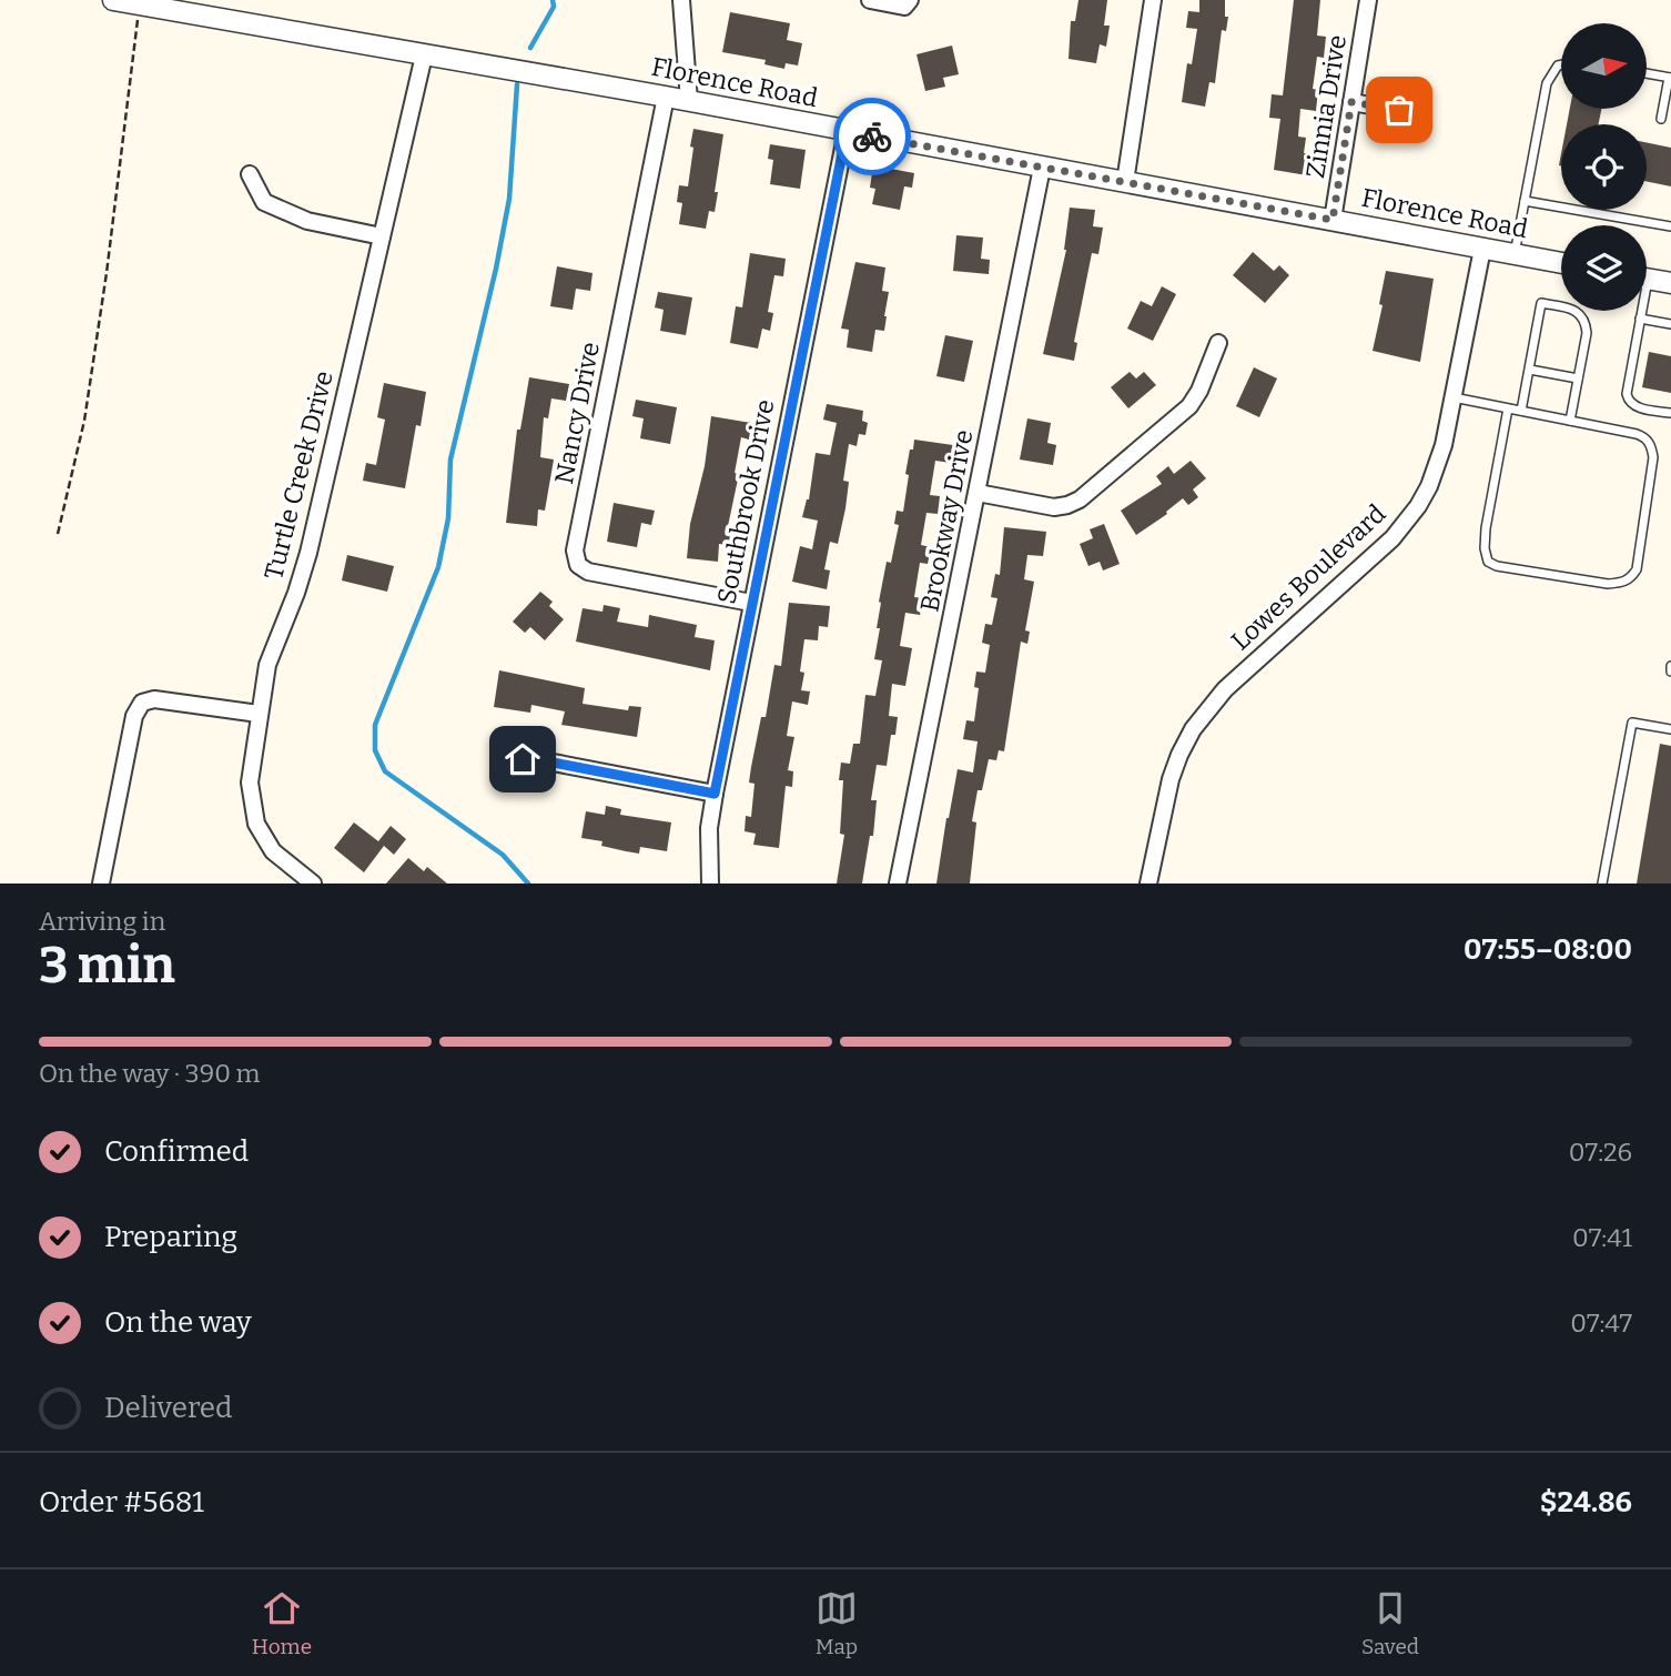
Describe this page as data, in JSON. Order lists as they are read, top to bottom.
{
  "streets": {
    "street": [
      "Florence Road",
      "Zinnia Drive",
      "Nancy Drive",
      "Turtle Creek Drive",
      "Southbrook Drive",
      "Brookway Drive",
      "Lowes Boulevard"
    ]
  },
  "crossings": [
    ["Florence Road", "Zinnia Drive"],
    ["Florence Road", "Nancy Drive"],
    ["Florence Road", "Turtle Creek Drive"],
    ["Florence Road", "Southbrook Drive"],
    ["Florence Road", "Brookway Drive"],
    ["Florence Road", "Lowes Boulevard"],
    ["Nancy Drive", "Southbrook Drive"]
  ],
  "north": "right",
  "page": {
    "heading": ["3 min", "Arriving in", "07:55–08:00"],
    "panel": ["Order #5681", "$24.86"],
    "bar": "On the way · 390 m",
    "list": [
      ["Confirmed", "07:26"],
      ["Preparing", "07:41"],
      ["On the way", "07:47"],
      "Delivered"
    ],
    "tabs": ["Home", "Map", "Saved"]
  }
}
